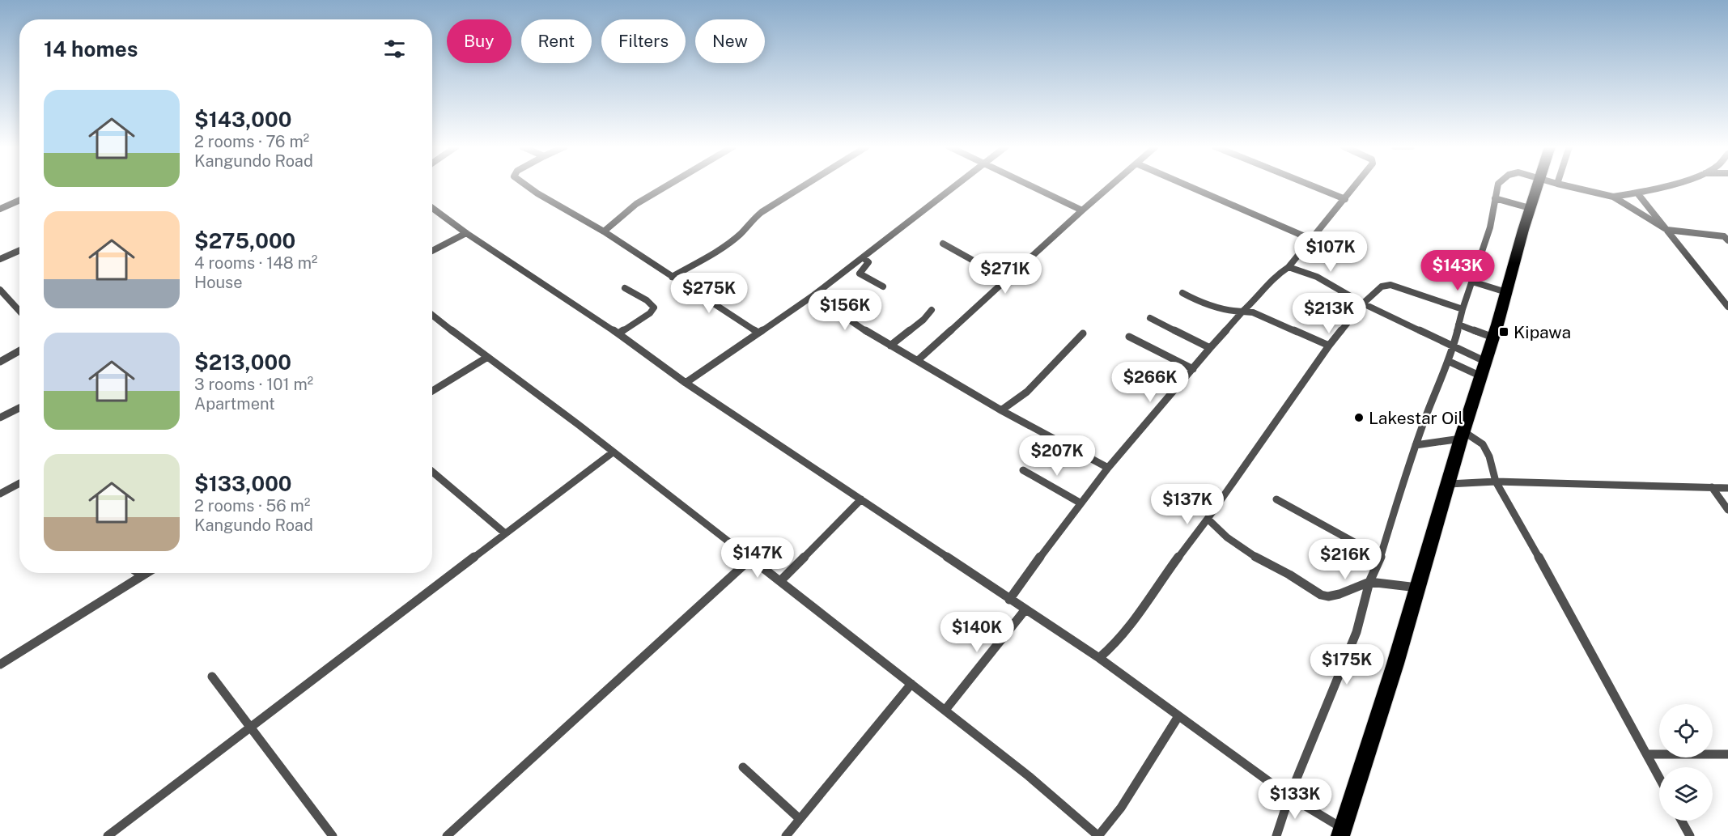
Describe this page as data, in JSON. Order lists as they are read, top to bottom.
{
  "places": {
    "transit": ["Kipawa"],
    "other": ["Lakestar Oil"]
  },
  "page": {
    "chip": [
      "Buy",
      "Rent",
      "Filters",
      "New"
    ],
    "heading": "14 homes",
    "list": [
      {
        "name": "$143,000",
        "note": "2 rooms · 76 m² · Kangundo Road"
      },
      {
        "name": "$275,000",
        "note": "4 rooms · 148 m² · House"
      },
      {
        "name": "$213,000",
        "note": "3 rooms · 101 m² · Apartment"
      },
      {
        "name": "$133,000",
        "note": "2 rooms · 56 m² · Kangundo Road"
      }
    ],
    "price": [
      "$107K",
      "$143K",
      "$271K",
      "$275K",
      "$156K",
      "$213K",
      "$266K",
      "$207K",
      "$137K",
      "$147K",
      "$216K",
      "$140K",
      "$175K",
      "$133K"
    ]
  }
}
